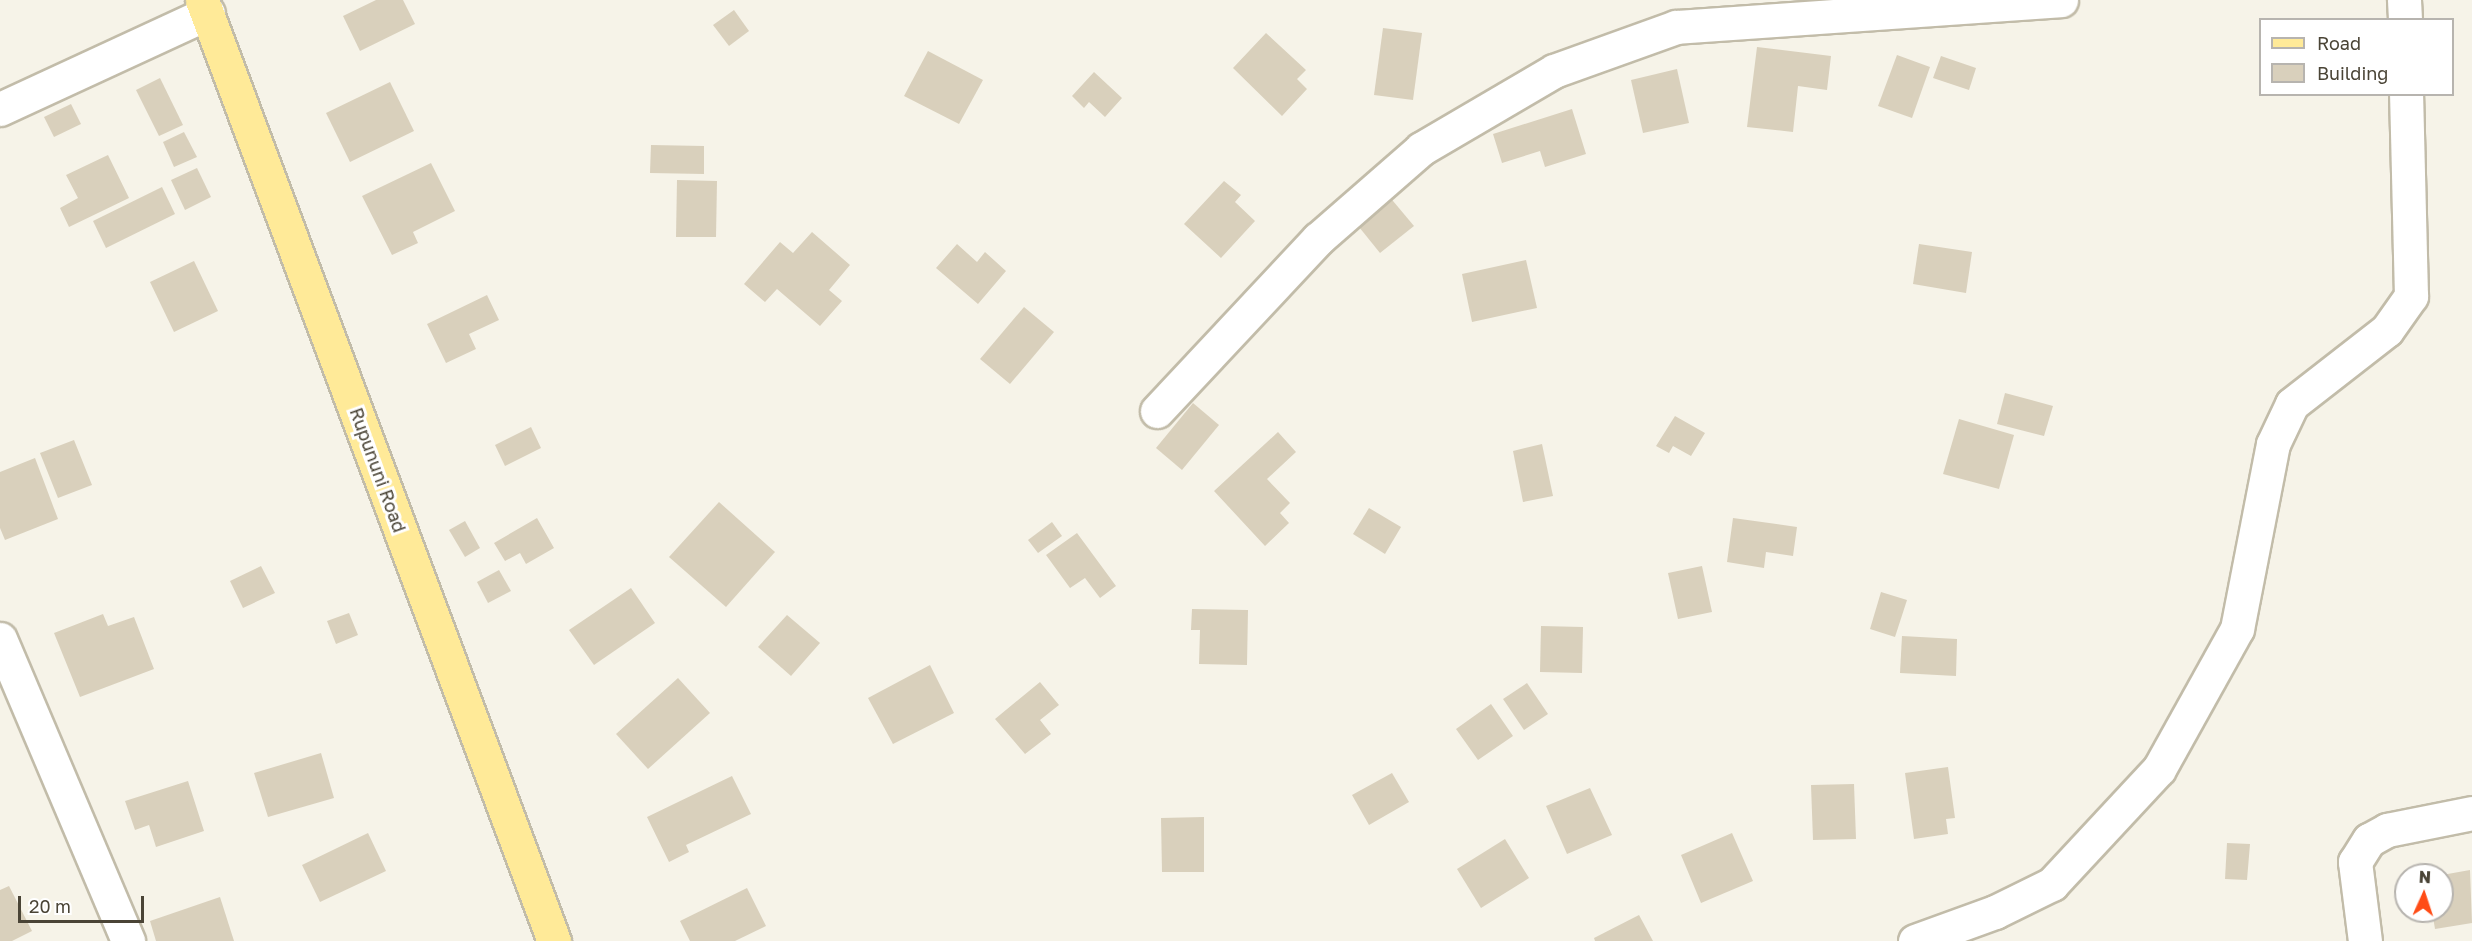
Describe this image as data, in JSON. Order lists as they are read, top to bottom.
{
  "streets": {
    "main road": ["Rupununi Road"]
  },
  "legend": ["Road", "Building"],
  "scale_bar": "20 m",
  "north": "top"
}
